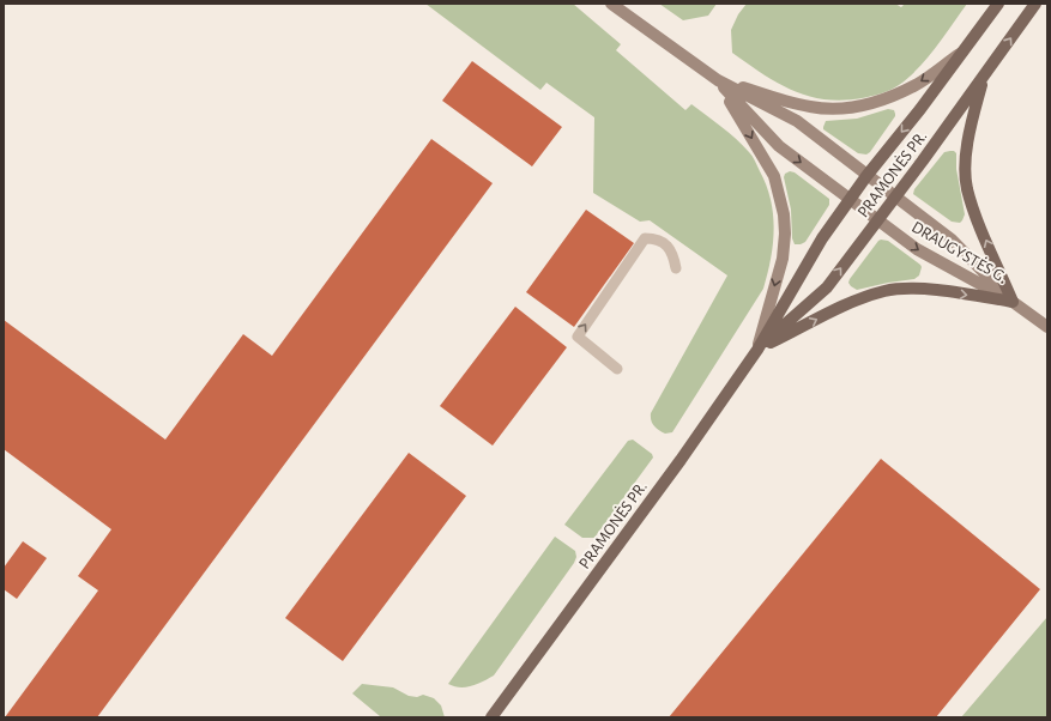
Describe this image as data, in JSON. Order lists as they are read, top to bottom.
{
  "streets": {
    "main road": ["PRAMONĖS PR.", "DRAUGYSTĖS G."]
  },
  "crossings": [
    ["PRAMONĖS PR.", "DRAUGYSTĖS G."]
  ]
}
